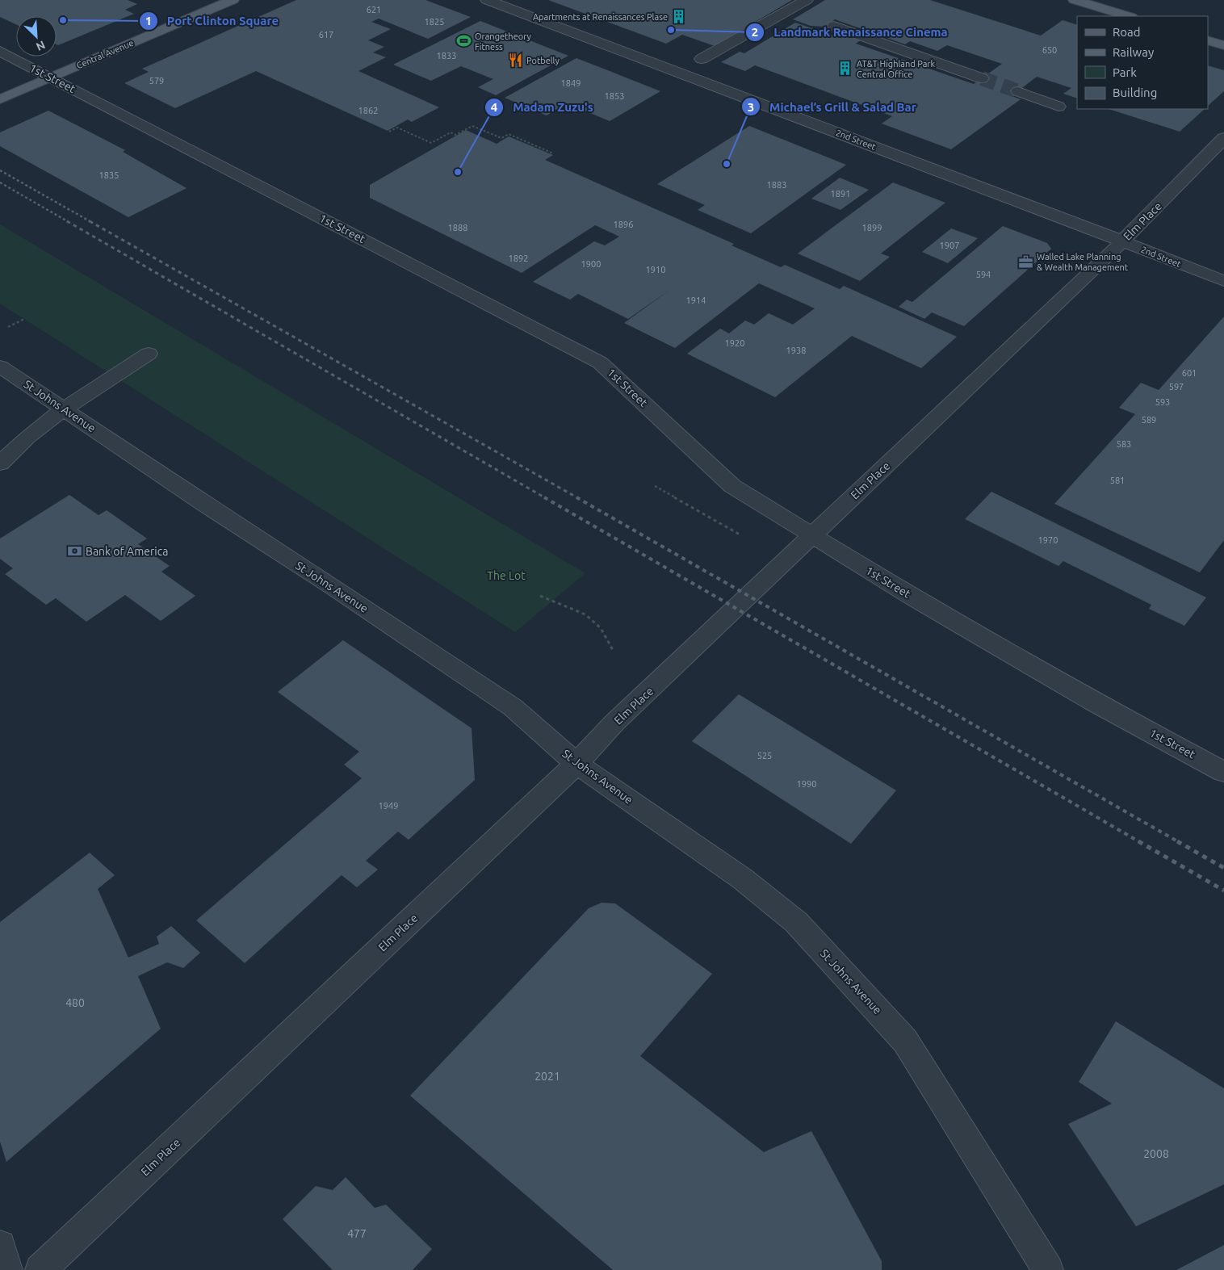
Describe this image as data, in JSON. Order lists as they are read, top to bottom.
{
  "streets": {
    "main road": ["Central Avenue"],
    "street": [
      "1st Street",
      "2nd Street",
      "Elm Place",
      "St Johns Avenue"
    ]
  },
  "crossings": [
    ["Central Avenue", "1st Street"],
    ["1st Street", "Elm Place"],
    ["2nd Street", "Elm Place"],
    ["Elm Place", "St Johns Avenue"]
  ],
  "parks": ["The Lot"],
  "places": {
    "building": ["Apartments at Renaissances Plase", "AT&T Highland Park Central Office"],
    "other": [
      "Port Clinton Square",
      "Landmark Renaissance Cinema",
      "Michael’s Grill & Salad Bar",
      "Madam Zuzu's"
    ],
    "sports": ["Orangetheory Fitness"],
    "restaurant": ["Potbelly"],
    "office": ["Walled Lake Planning & Wealth Management"],
    "bank": ["Bank of America"]
  },
  "house_numbers": [
    "621",
    "1825",
    "617",
    "650",
    "1833",
    "579",
    "1849",
    "1853",
    "1862",
    "1835",
    "1883",
    "1891",
    "1896",
    "1888",
    "1899",
    "1907",
    "1892",
    "1900",
    "1910",
    "594",
    "1914",
    "1920",
    "1938",
    "601",
    "597",
    "593",
    "589",
    "583",
    "581",
    "1970",
    "525",
    "1990",
    "1949",
    "480",
    "2021",
    "2008",
    "477"
  ],
  "legend": [
    "Road",
    "Railway",
    "Park",
    "Building"
  ],
  "north": "bottom right"
}
